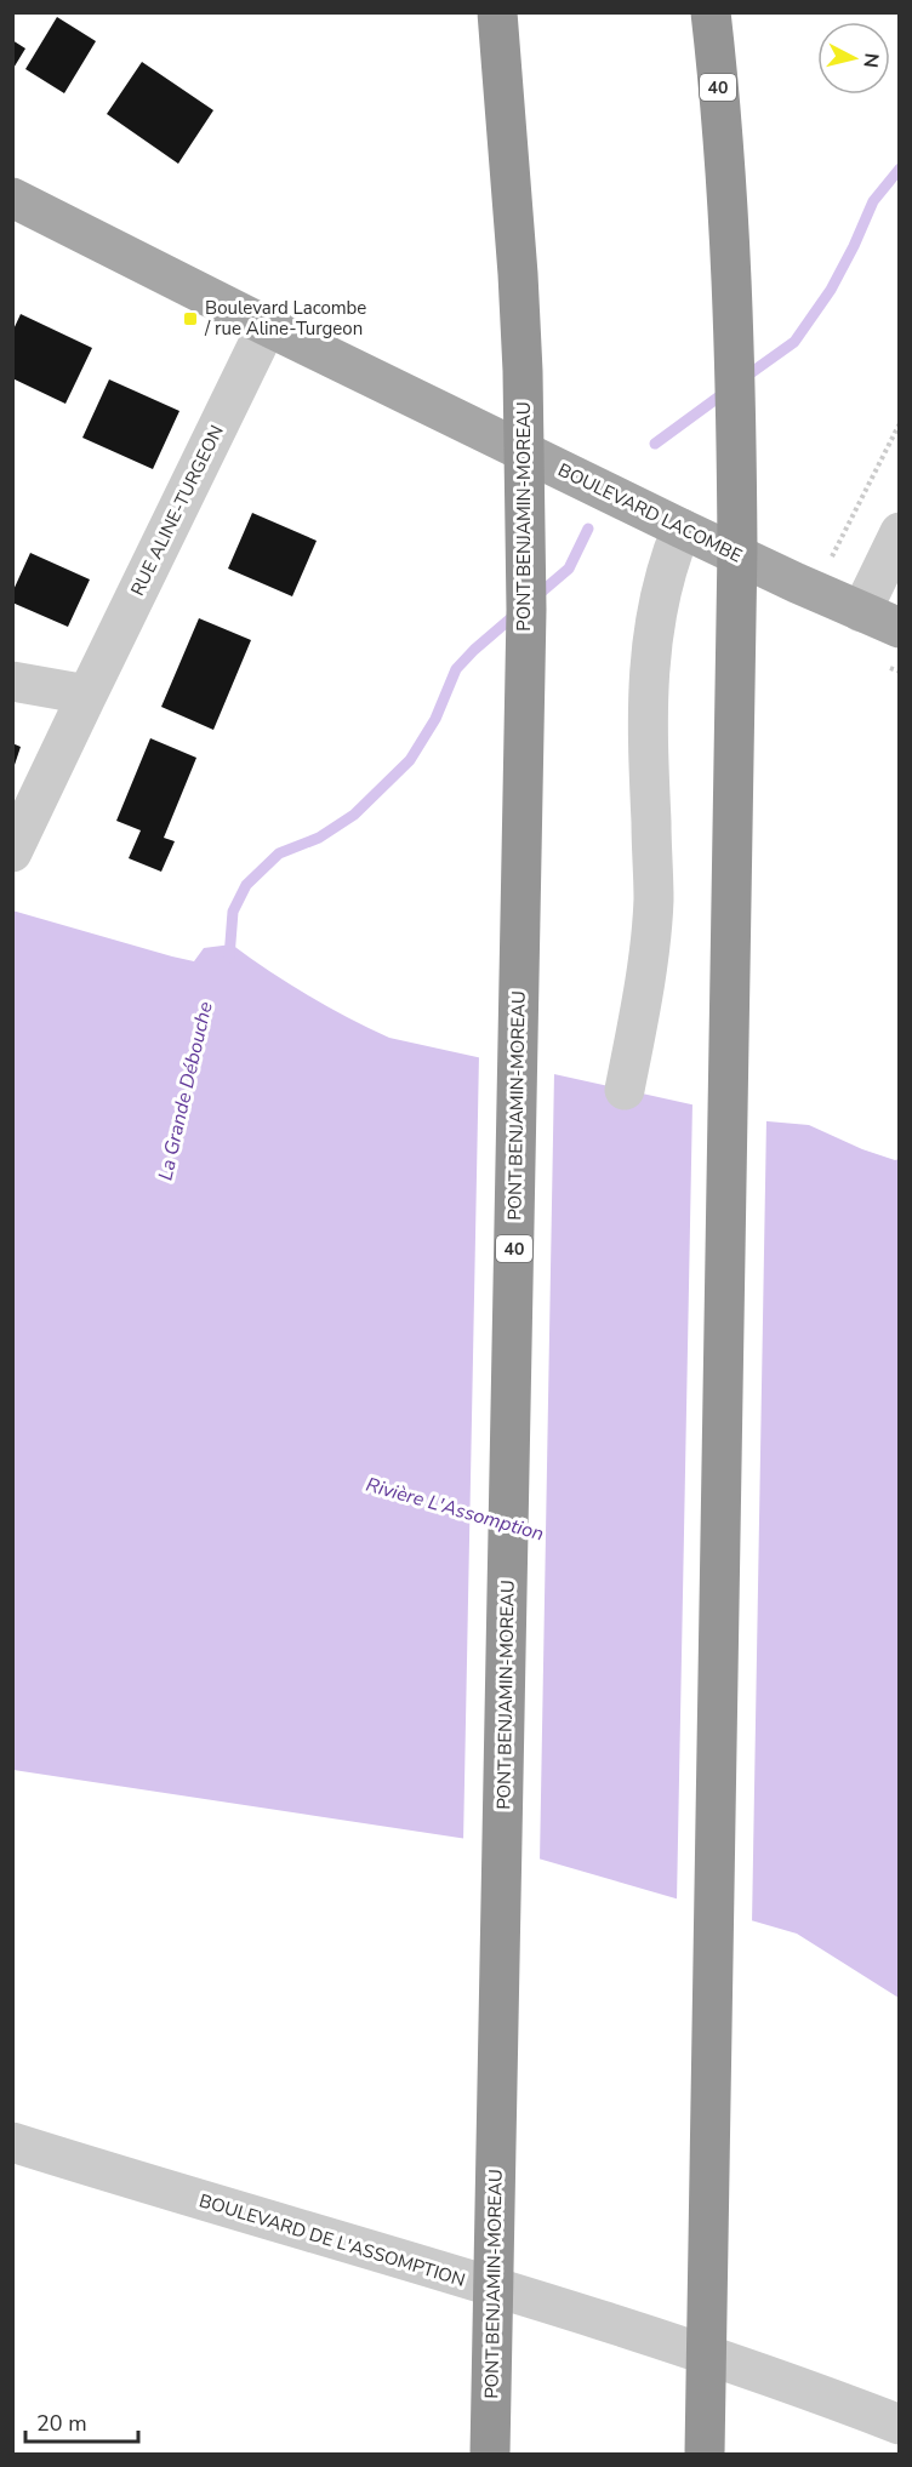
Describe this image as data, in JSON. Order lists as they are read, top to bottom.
{
  "streets": {
    "highway": ["40", "PONT BENJAMIN-MOREAU"],
    "main road": ["BOULEVARD LACOMBE"],
    "street": ["RUE ALINE-TURGEON", "BOULEVARD DE L'ASSOMPTION"]
  },
  "crossings": [
    ["RUE ALINE-TURGEON", "BOULEVARD LACOMBE"]
  ],
  "water": ["La Grande Débouche", "Rivière L'Assomption"],
  "places": {
    "transit": ["Boulevard Lacombe / rue Aline-Turgeon"]
  },
  "scale_bar": "20 m",
  "north": "right"
}
